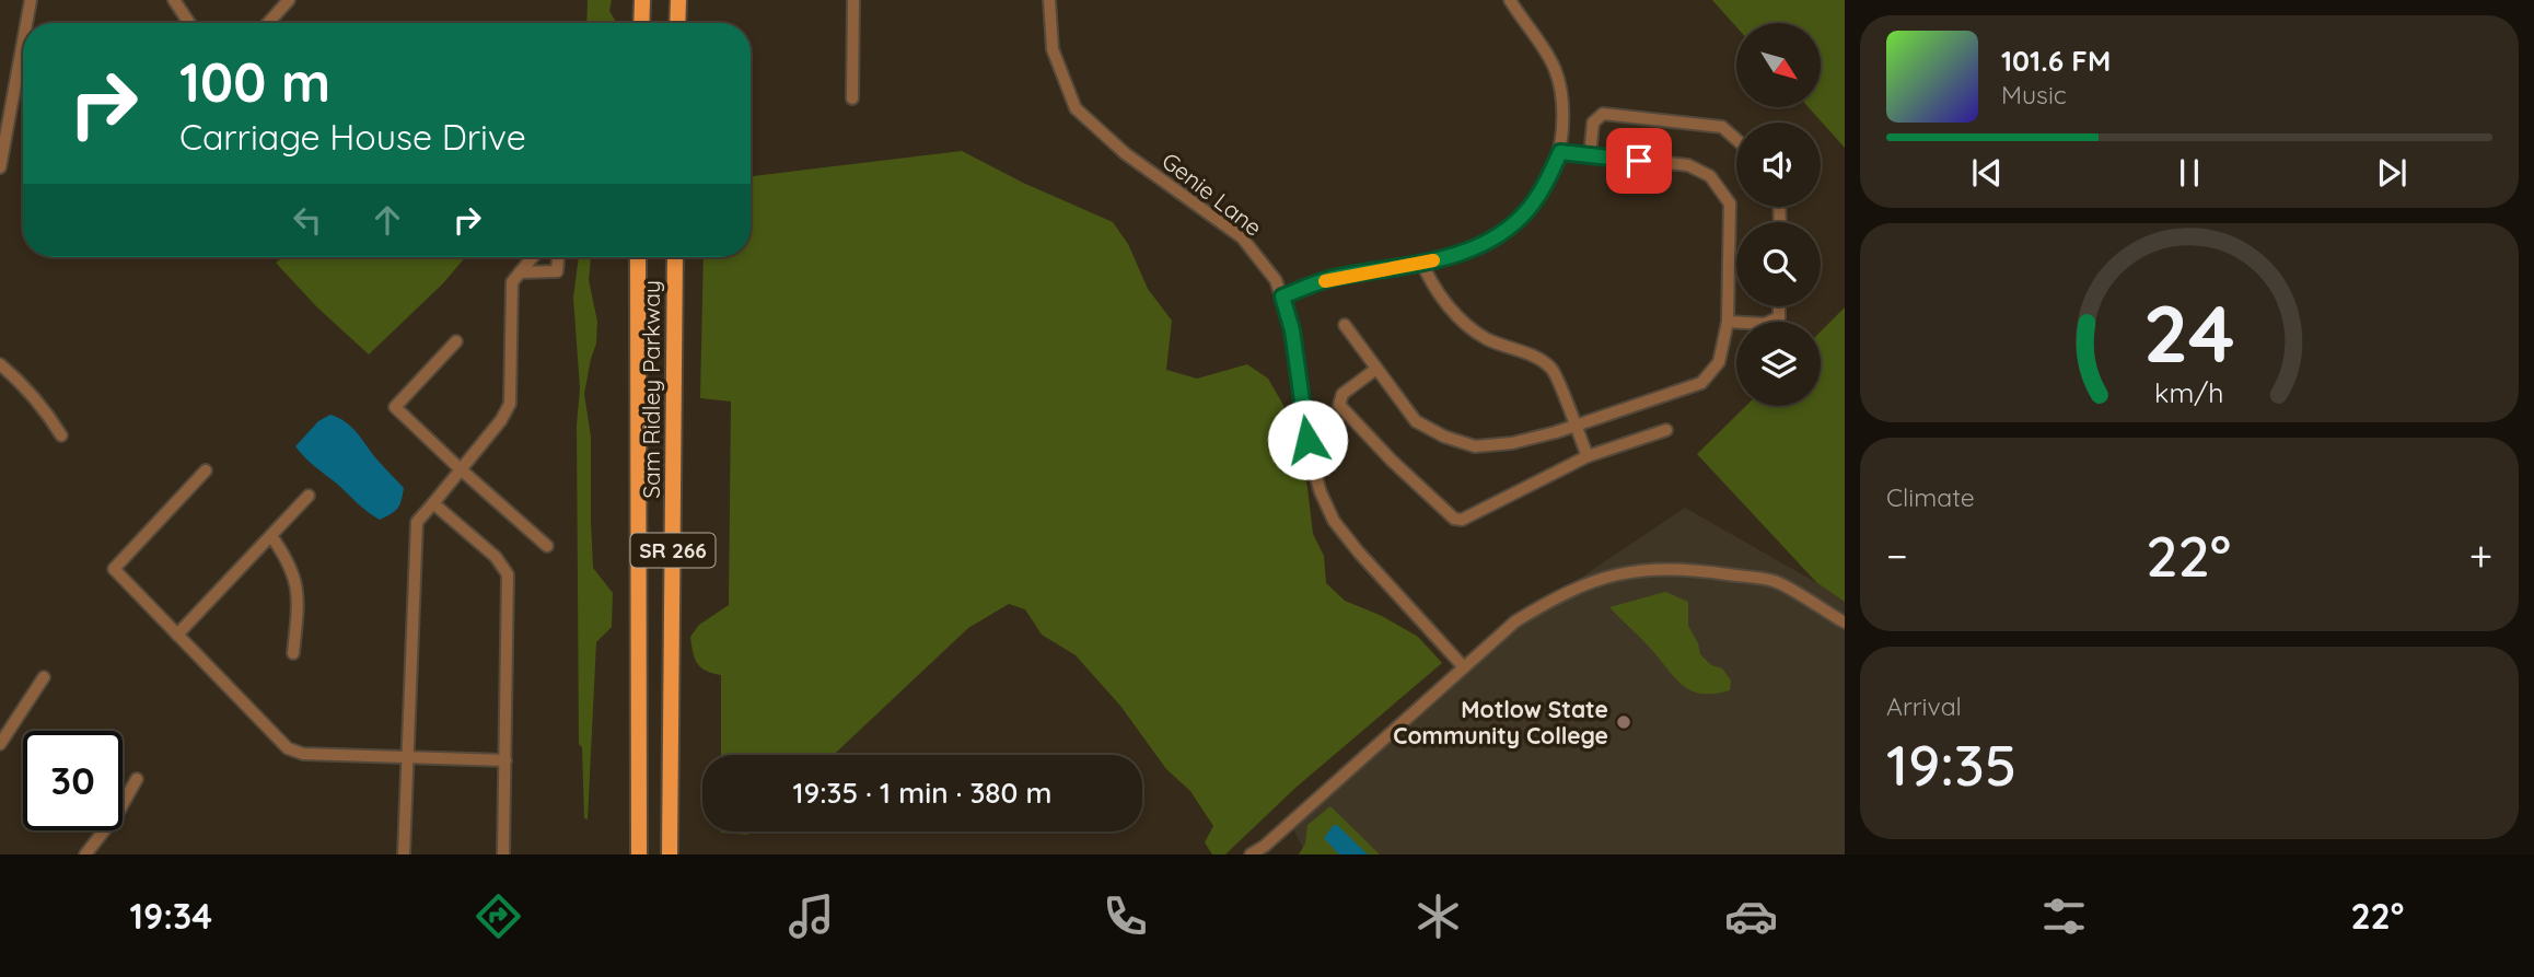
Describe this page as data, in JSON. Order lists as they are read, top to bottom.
{
  "streets": {
    "main road": ["Sam Ridley Parkway", "SR 266"],
    "street": ["Genie Lane"]
  },
  "places": ["Motlow State Community College"],
  "north": "bottom right",
  "page": {
    "turn": ["100 m", "Carriage House Drive"],
    "song": ["101.6 FM", "Music"],
    "tile": [
      "Climate",
      ["Arrival", "19:35"]
    ],
    "heat": ["−", "22°", "+"],
    "limit": "30",
    "trip": "19:35 · 1 min · 380 m",
    "tabs": ["19:34", "22°"],
    "gauge": ["24", "km/h"]
  }
}
